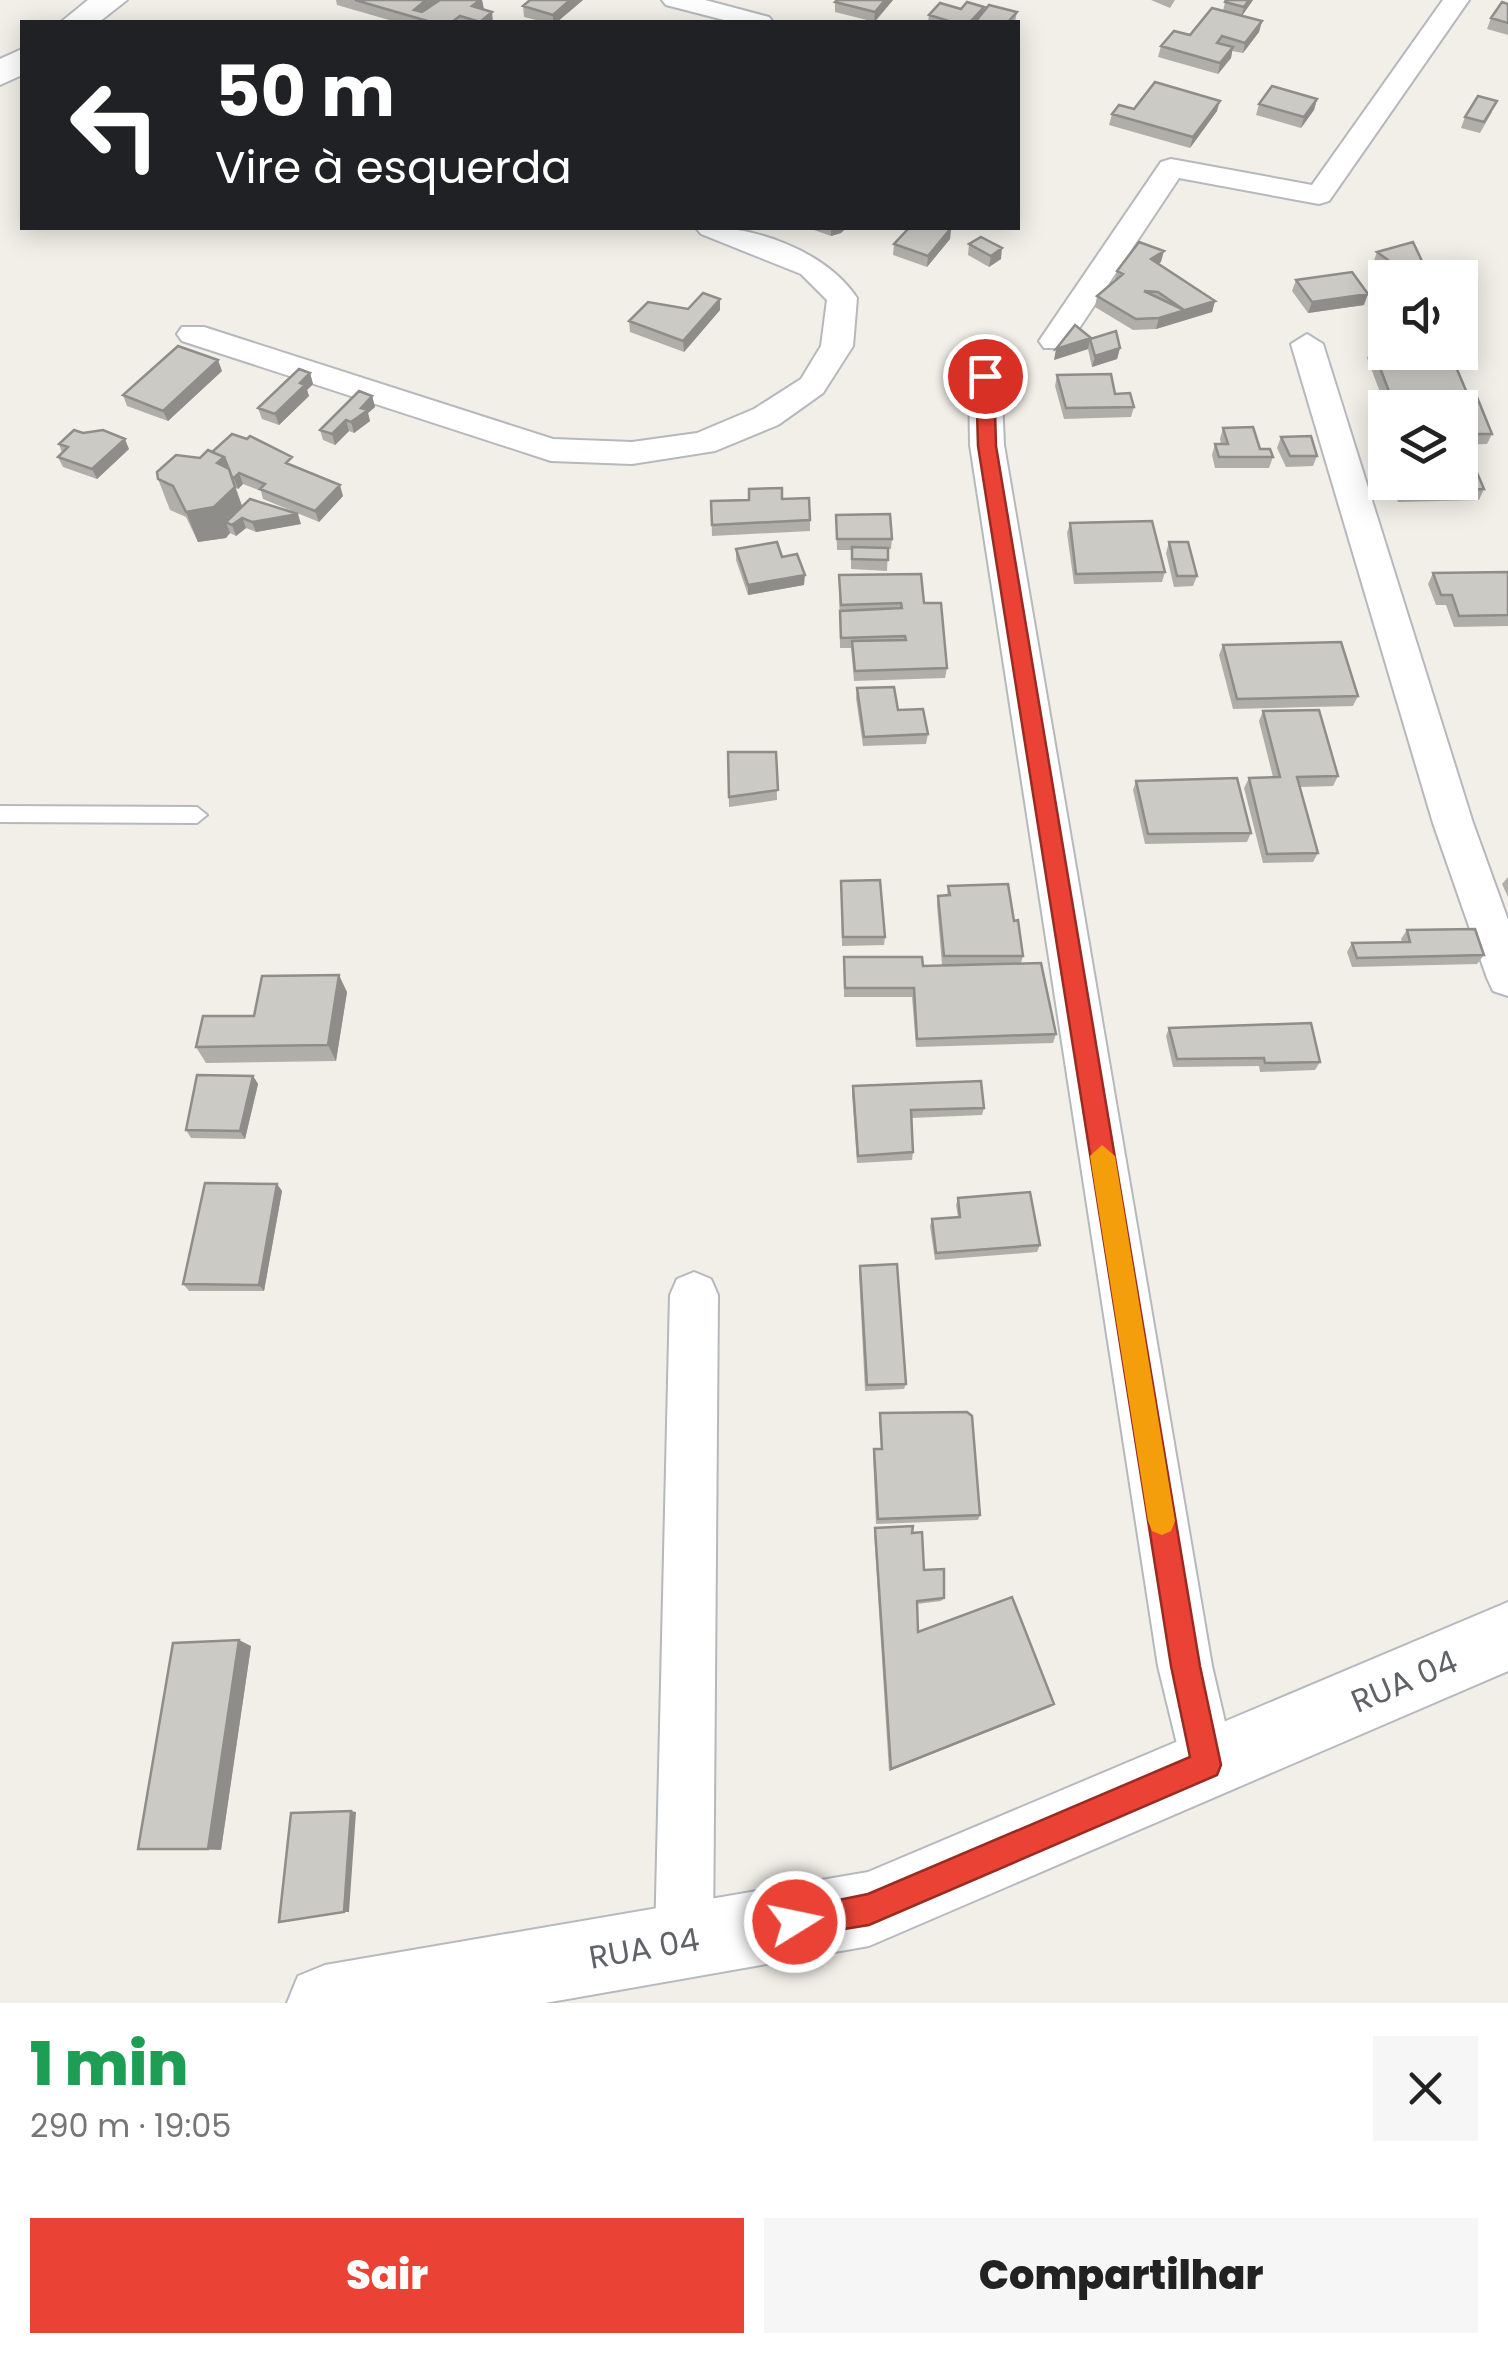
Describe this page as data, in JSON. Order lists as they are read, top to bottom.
{
  "streets": {
    "street": ["RUA 04"]
  },
  "page": {
    "turn": ["50 m", "Vire à esquerda"],
    "heading": ["1 min", "290 m · 19:05"],
    "buttons": ["Sair", "Compartilhar"]
  }
}
